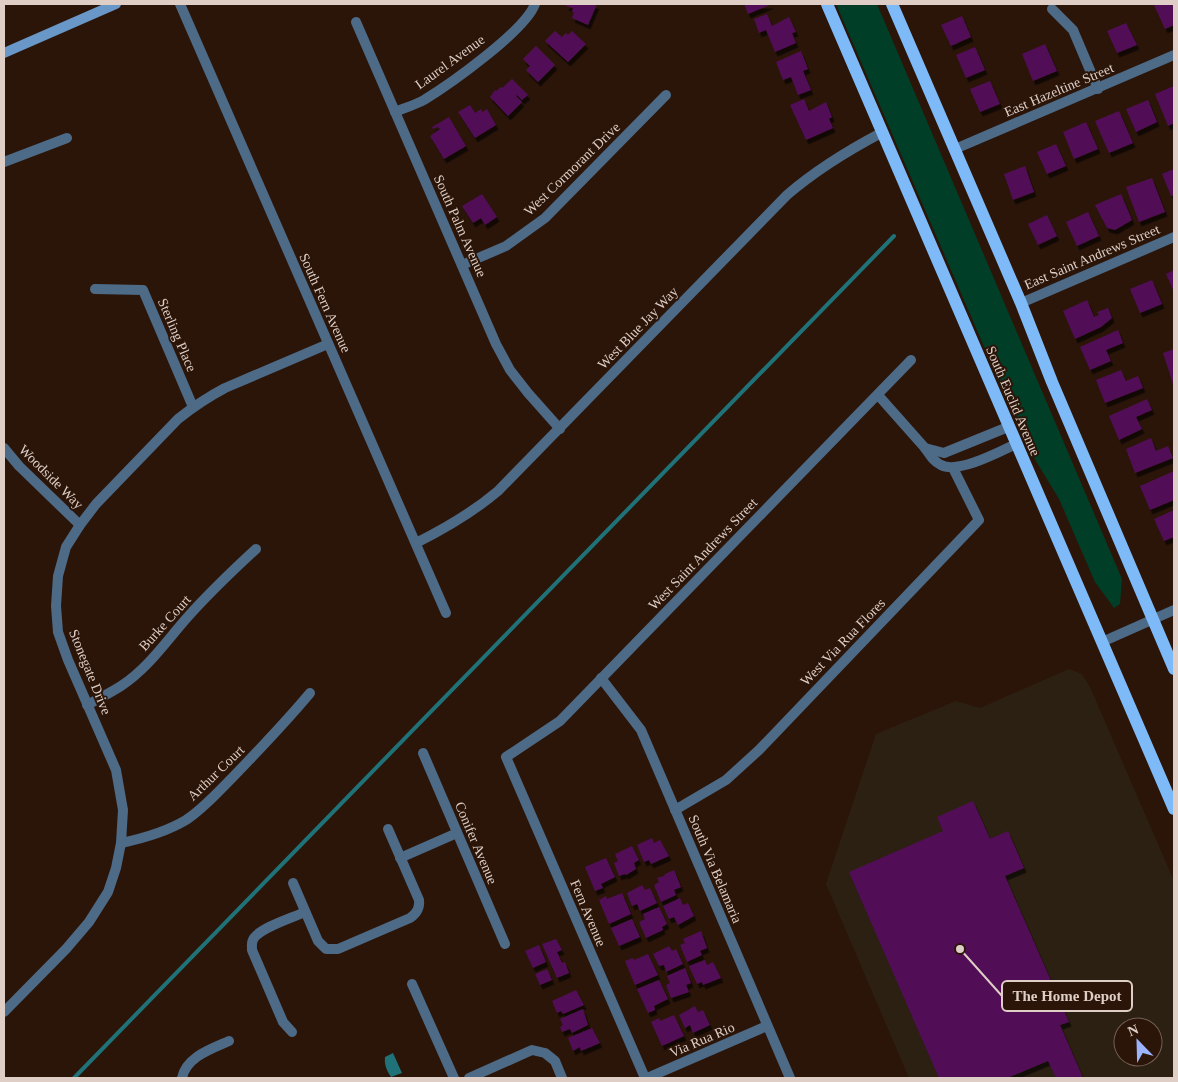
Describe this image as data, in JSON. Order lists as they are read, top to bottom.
{
  "streets": {
    "main road": ["South Euclid Avenue"],
    "street": [
      "Laurel Avenue",
      "East Hazeltine Street",
      "West Cormorant Drive",
      "South Palm Avenue",
      "East Saint Andrews Street",
      "South Fern Avenue",
      "West Blue Jay Way",
      "Sterling Place",
      "Woodside Way",
      "West Saint Andrews Street",
      "Burke Court",
      "West Via Rua Flores",
      "Stonegate Drive",
      "Arthur Court",
      "Conifer Avenue",
      "South Via Belamaria",
      "Fern Avenue",
      "Via Rua Rio"
    ]
  },
  "crossings": [
    ["Laurel Avenue", "South Palm Avenue"],
    ["West Cormorant Drive", "South Palm Avenue"],
    ["South Palm Avenue", "West Blue Jay Way"],
    ["South Fern Avenue", "West Blue Jay Way"],
    ["South Fern Avenue", "Stonegate Drive"],
    ["West Blue Jay Way", "South Euclid Avenue"],
    ["Sterling Place", "Stonegate Drive"],
    ["Woodside Way", "Stonegate Drive"],
    ["West Saint Andrews Street", "South Via Belamaria"],
    ["West Saint Andrews Street", "Fern Avenue"],
    ["Burke Court", "Stonegate Drive"],
    ["West Via Rua Flores", "South Via Belamaria"],
    ["Stonegate Drive", "Arthur Court"],
    ["South Via Belamaria", "Via Rua Rio"],
    ["Fern Avenue", "Via Rua Rio"]
  ],
  "places": ["The Home Depot"],
  "north": "top left"
}
